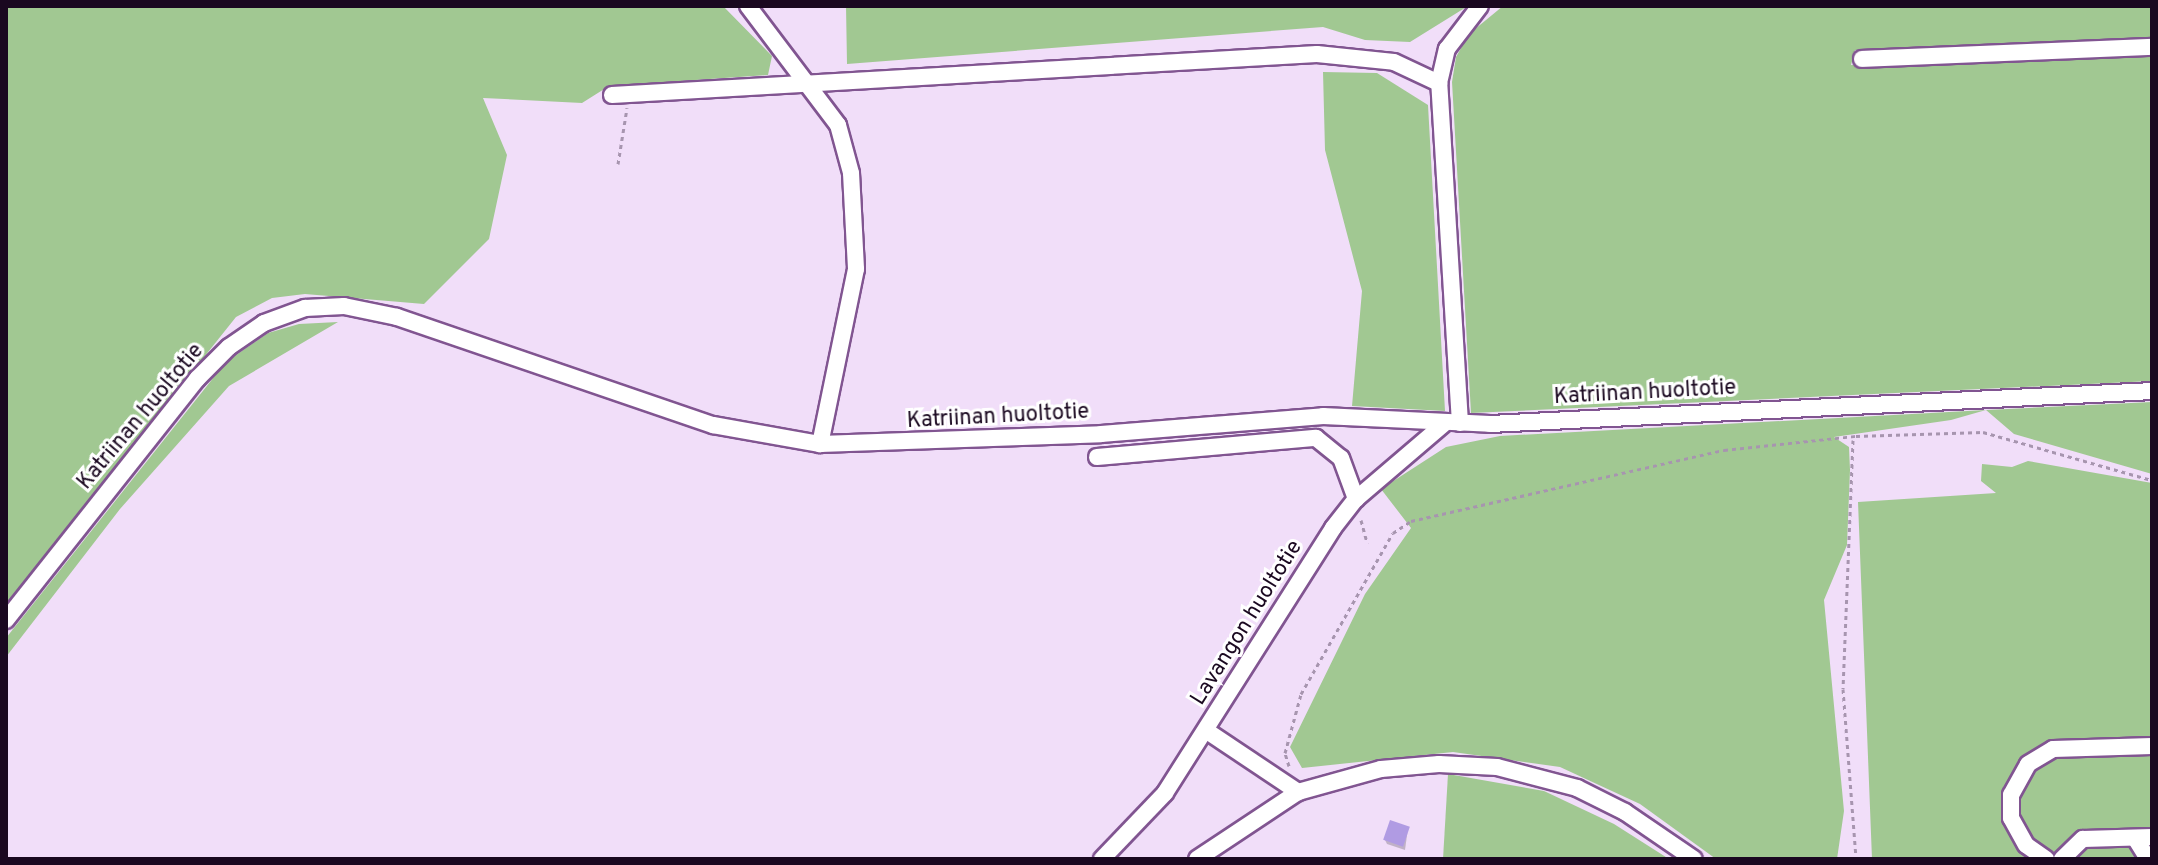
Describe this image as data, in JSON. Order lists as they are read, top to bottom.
{
  "streets": {
    "street": ["Katriinan huoltotie", "Lavangon huoltotie"]
  },
  "crossings": [
    ["Katriinan huoltotie", "Lavangon huoltotie"]
  ]
}
